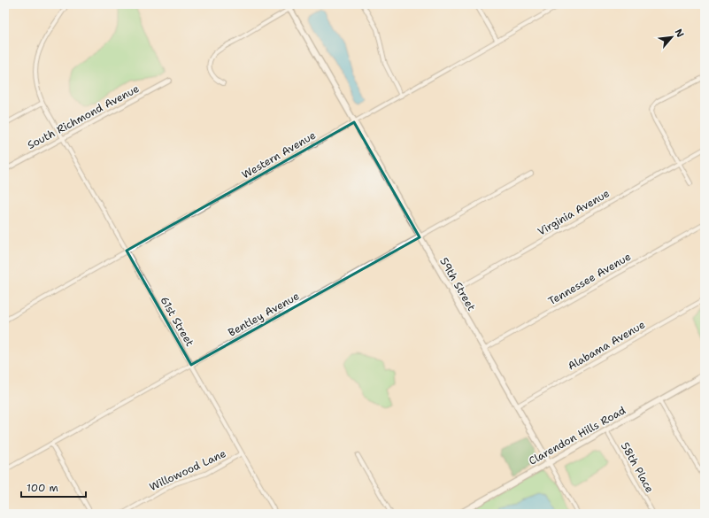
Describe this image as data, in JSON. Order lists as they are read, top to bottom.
{
  "streets": {
    "street": [
      "South Richmond Avenue",
      "Western Avenue",
      "Virginia Avenue",
      "Tennessee Avenue",
      "59th Street",
      "Bentley Avenue",
      "61st Street",
      "Alabama Avenue",
      "Clarendon Hills Road",
      "58th Place",
      "Willowood Lane"
    ]
  },
  "crossings": [
    ["South Richmond Avenue", "61st Street"],
    ["Western Avenue", "59th Street"],
    ["Western Avenue", "61st Street"],
    ["Virginia Avenue", "59th Street"],
    ["Tennessee Avenue", "59th Street"],
    ["59th Street", "Bentley Avenue"],
    ["59th Street", "Alabama Avenue"],
    ["59th Street", "Clarendon Hills Road"],
    ["Bentley Avenue", "61st Street"],
    ["61st Street", "Willowood Lane"],
    ["Clarendon Hills Road", "58th Place"]
  ],
  "scale_bar": "100 m",
  "north": "top right"
}
